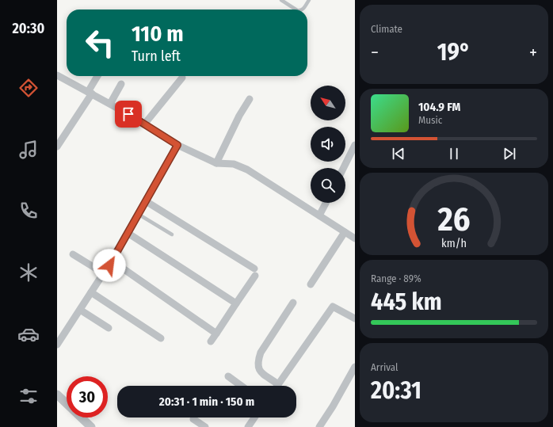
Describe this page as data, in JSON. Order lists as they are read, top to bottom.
{
  "north": "top left",
  "page": {
    "tabs": "20:30",
    "tile": [
      "Climate",
      ["Range · 89%", "445 km"],
      ["Arrival", "20:31"]
    ],
    "turn": ["110 m", "Turn left"],
    "heat": ["−", "19°", "+"],
    "song": ["104.9 FM", "Music"],
    "limit": "30",
    "trip": "20:31 · 1 min · 150 m",
    "gauge": ["26", "km/h"]
  }
}
